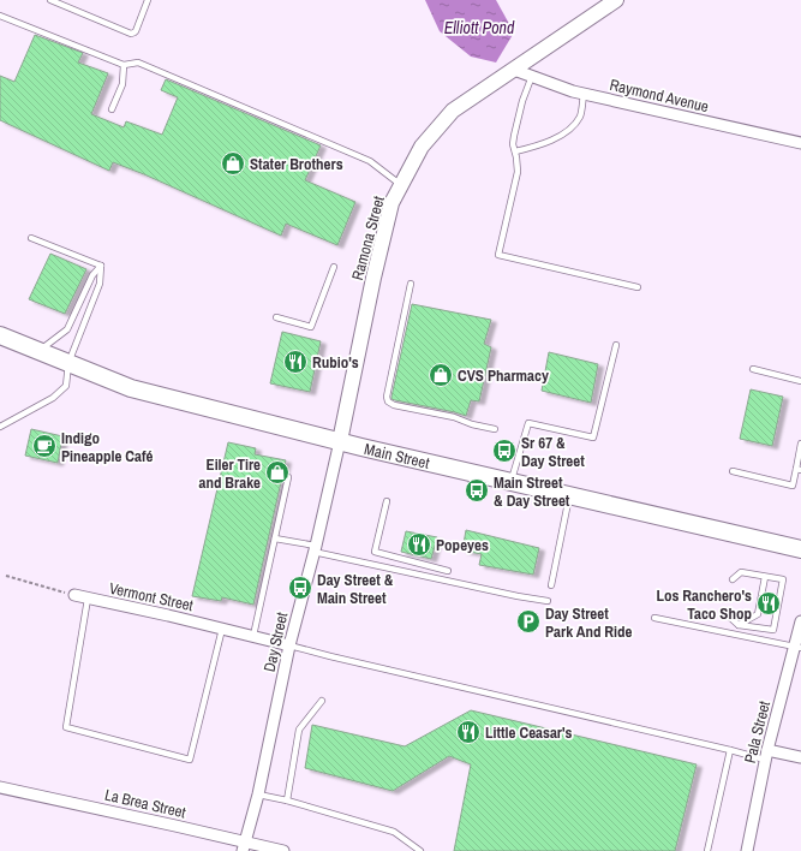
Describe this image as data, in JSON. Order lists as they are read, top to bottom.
{
  "streets": {
    "main road": ["Ramona Street", "Main Street"],
    "street": [
      "Raymond Avenue",
      "Vermont Street",
      "Day Street",
      "Pala Street",
      "La Brea Street"
    ]
  },
  "crossings": [
    ["Raymond Avenue", "Ramona Street"],
    ["Ramona Street", "Main Street"],
    ["Ramona Street", "Day Street"],
    ["Main Street", "Day Street"],
    ["Vermont Street", "Day Street"],
    ["Day Street", "La Brea Street"]
  ],
  "water": ["Elliott Pond"],
  "places": {
    "shop": ["Stater Brothers", "CVS Pharmacy", "Eiler Tire and Brake"],
    "restaurant": [
      "Rubio's",
      "Popeyes",
      "Los Ranchero's Taco Shop",
      "Little Ceasar's"
    ],
    "cafe": ["Indigo Pineapple Café"],
    "bus stop": ["Sr 67 & Day Street", "Main Street & Day Street", "Day Street & Main Street"],
    "parking": ["Day Street Park And Ride"]
  }
}
